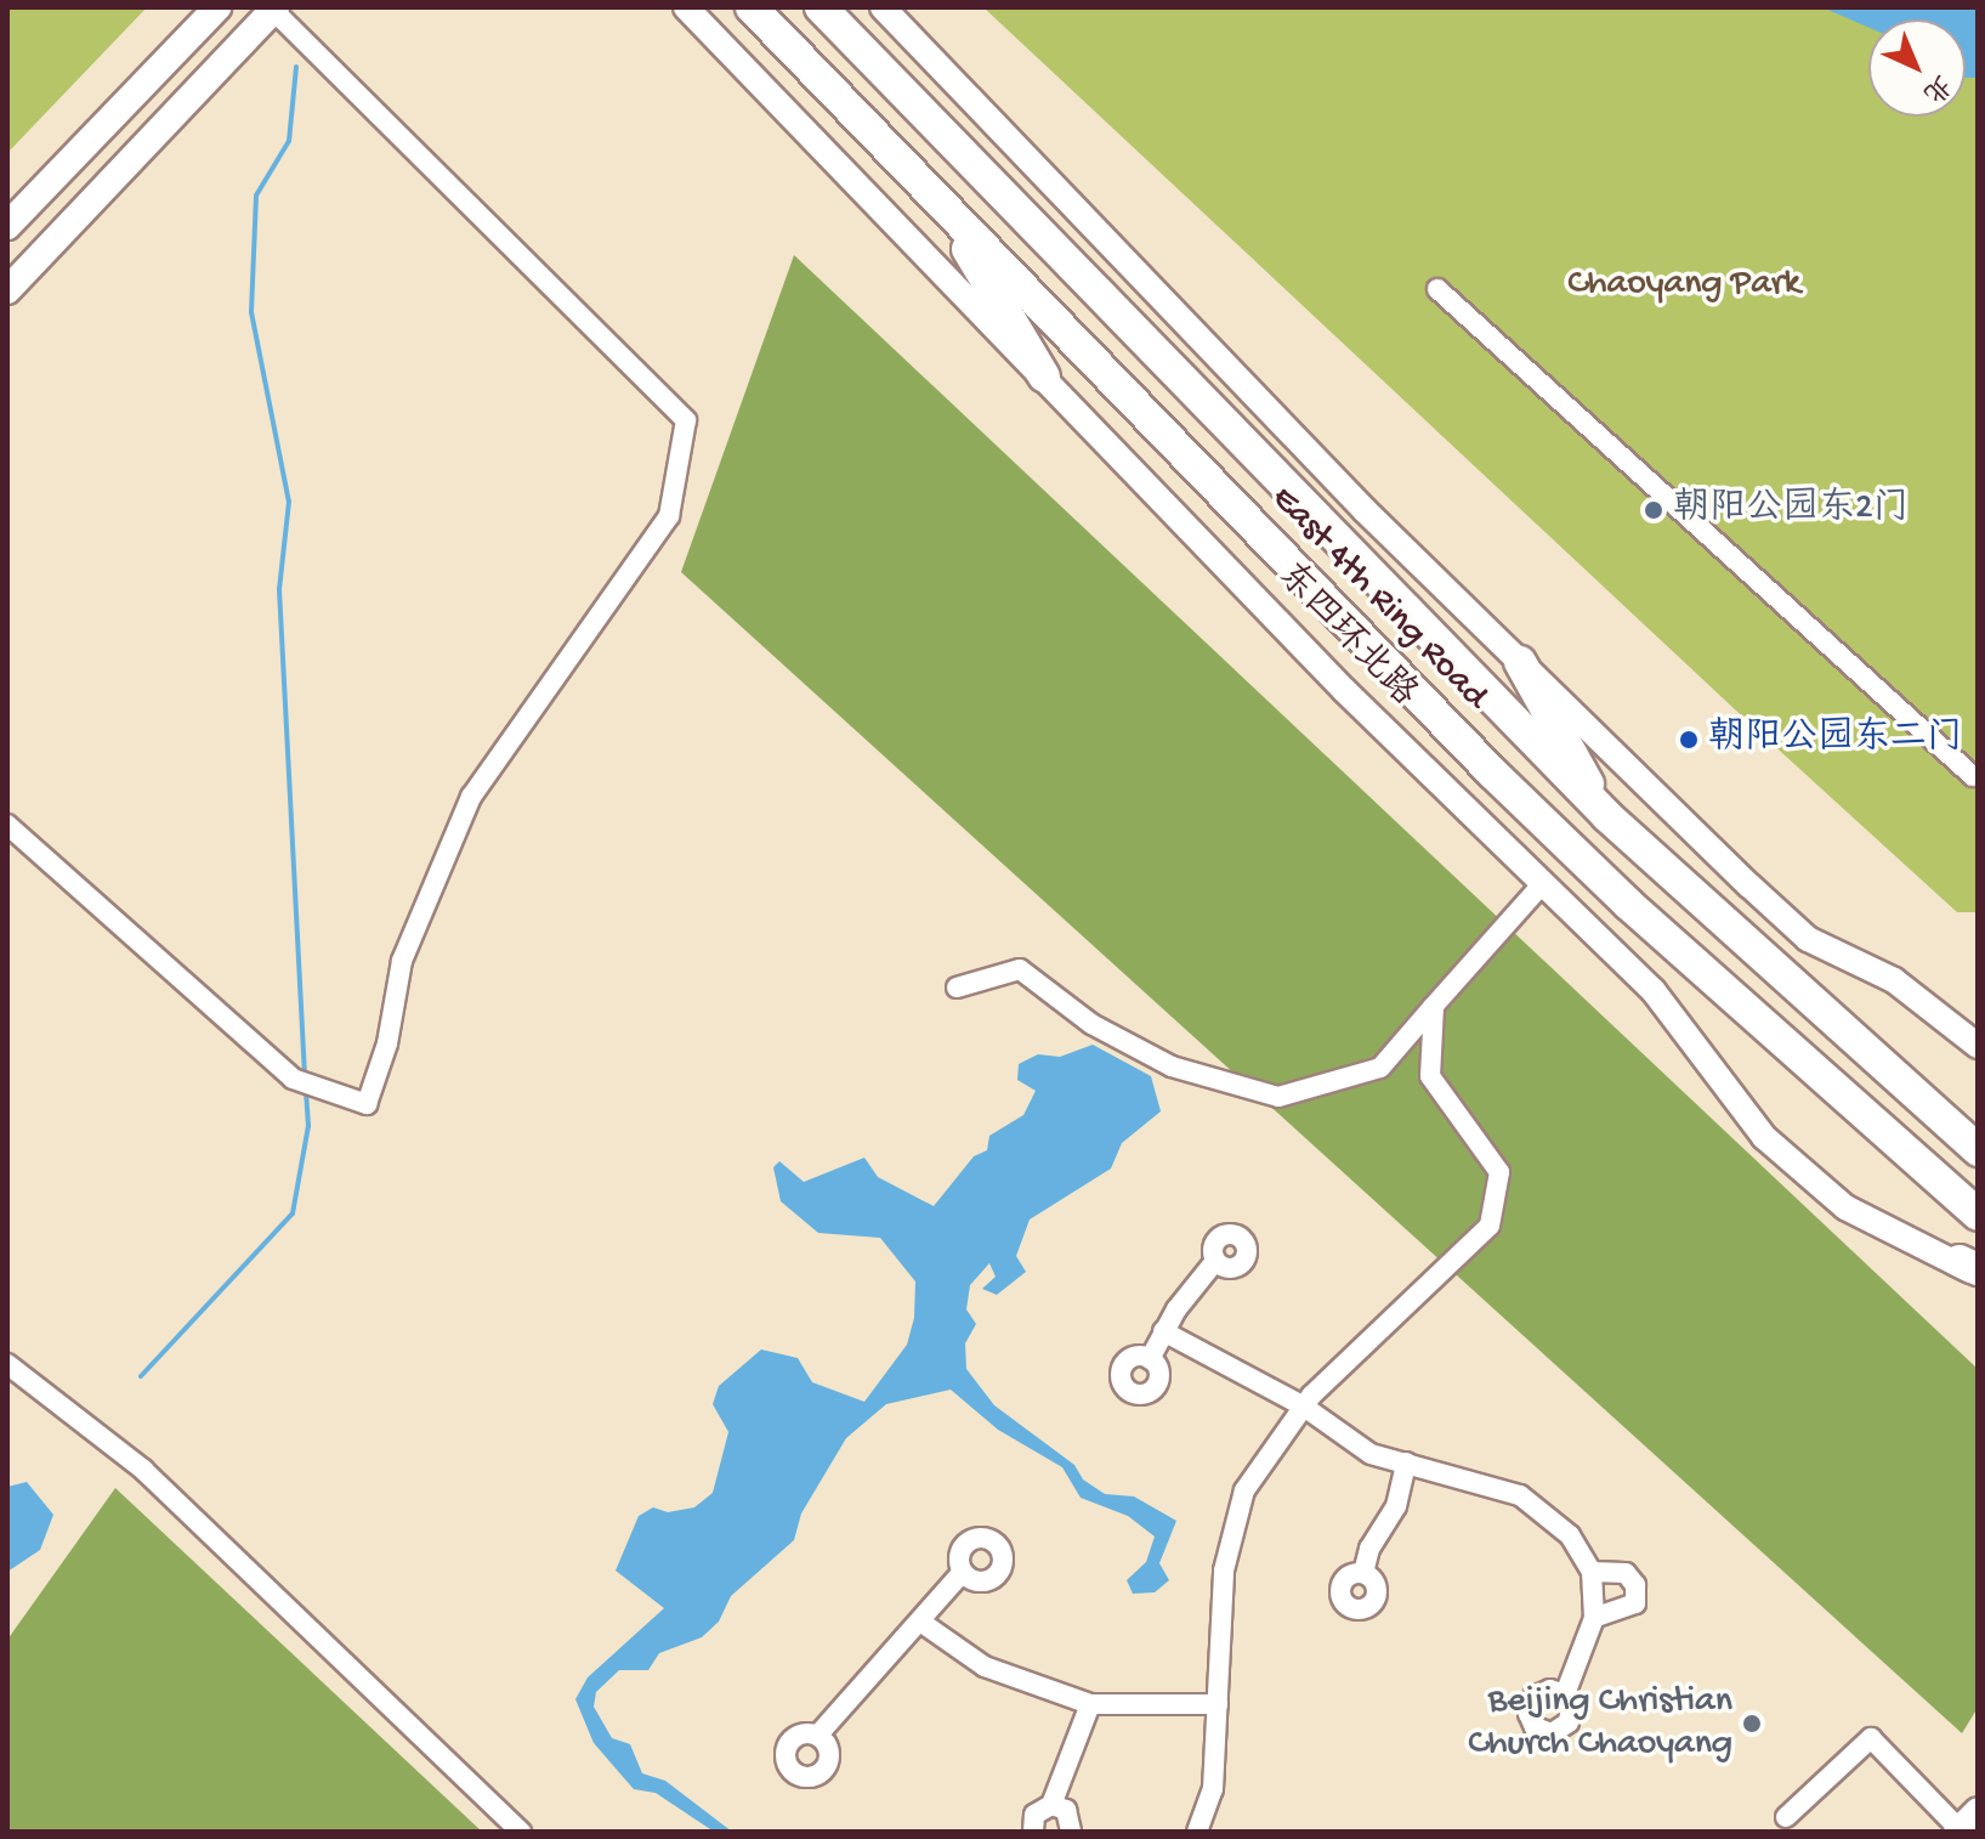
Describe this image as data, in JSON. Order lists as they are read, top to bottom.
{
  "streets": {
    "highway": ["East 4th Ring Road"],
    "street": ["东四环北路"]
  },
  "parks": ["Chaoyang Park"],
  "places": ["朝阳公园东2门", "朝阳公园东二门", "Beijing Christian Church Chaoyang"],
  "north": "bottom right"
}
